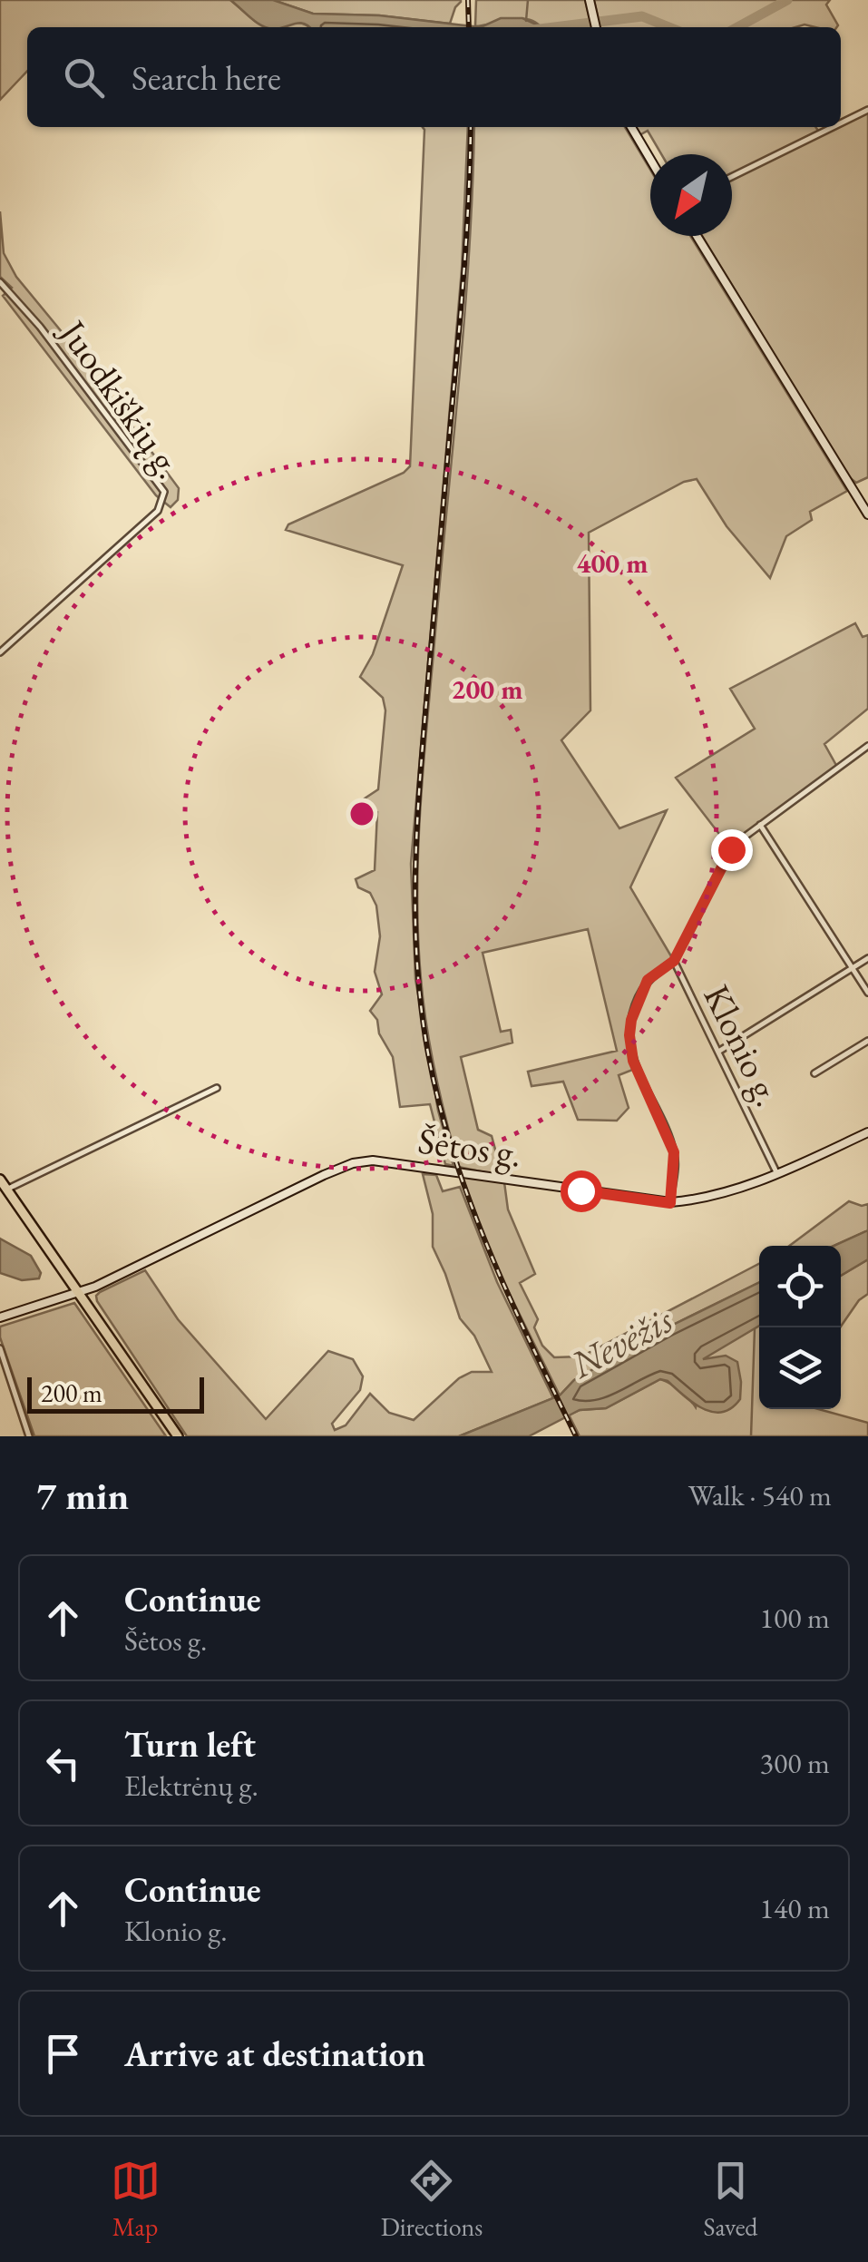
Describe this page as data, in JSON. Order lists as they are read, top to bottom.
{
  "streets": {
    "main road": ["Šėtos g."],
    "street": ["Juodkiškių g.", "Klonio g."]
  },
  "crossings": [
    ["Klonio g.", "Šėtos g."]
  ],
  "water": ["Nevėžis"],
  "scale_bar": "200 m",
  "north": "bottom left",
  "page": {
    "search": "Search here",
    "scale": "200 m",
    "heading": ["7 min", "Walk · 540 m"],
    "list": [
      ["Continue", "Šėtos g.", "100 m"],
      ["Turn left", "Elektrėnų g.", "300 m"],
      ["Continue", "Klonio g.", "140 m"],
      "Arrive at destination"
    ],
    "nav": ["Map", "Directions", "Saved"]
  },
  "rings": ["400 m", "200 m"]
}
